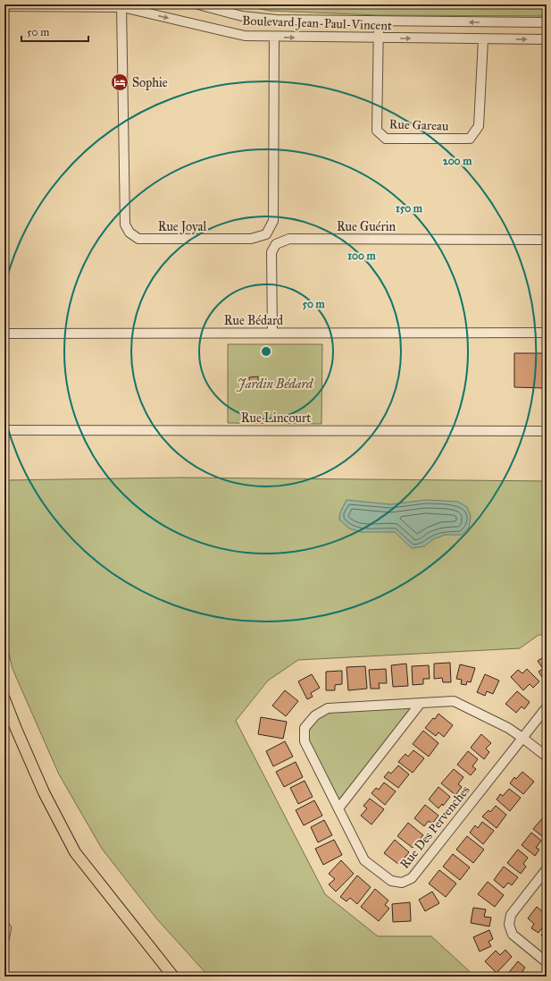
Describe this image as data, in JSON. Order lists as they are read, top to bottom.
{
  "streets": {
    "street": [
      "Boulevard Jean-Paul-Vincent",
      "Rue Gareau",
      "Rue Joyal",
      "Rue Guérin",
      "Rue Bédard",
      "Rue Lincourt",
      "Rue Des Pervenches"
    ]
  },
  "crossings": [
    ["Boulevard Jean-Paul-Vincent", "Rue Gareau"],
    ["Boulevard Jean-Paul-Vincent", "Rue Joyal"],
    ["Rue Guérin", "Rue Bédard"]
  ],
  "parks": ["Jardin Bédard"],
  "places": {
    "hotel": ["Sophie"]
  },
  "scale_bar": "50 m",
  "rings": [
    "200 m",
    "150 m",
    "100 m",
    "50 m"
  ]
}
